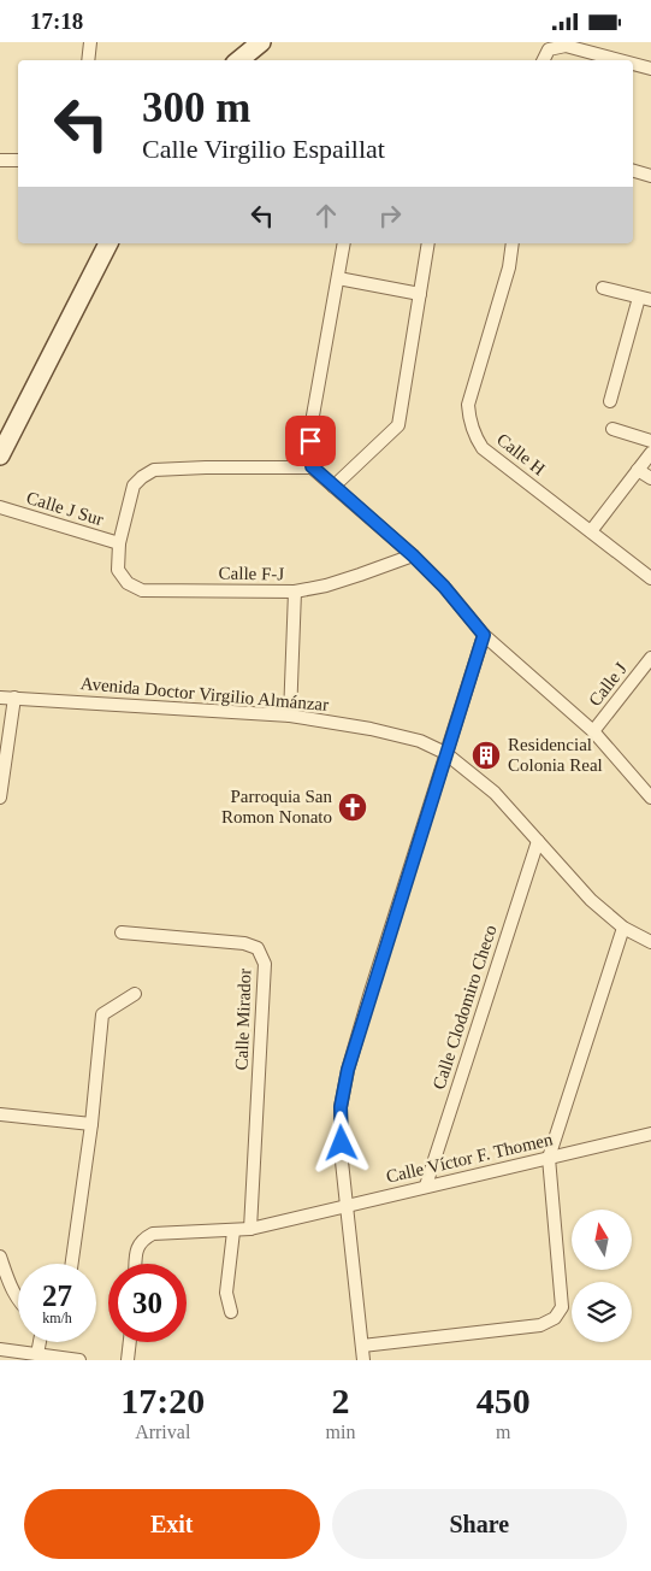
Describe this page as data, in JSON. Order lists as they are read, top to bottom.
{
  "streets": {
    "street": [
      "Calle H",
      "Calle J Sur",
      "Calle F-J",
      "Calle J",
      "Avenida Doctor Virgilio Almánzar",
      "Calle Clodomiro Checo",
      "Calle Mirador",
      "Calle Víctor F. Thomen"
    ]
  },
  "crossings": [
    ["Calle J Sur", "Calle F-J"],
    ["Avenida Doctor Virgilio Almánzar", "Calle Clodomiro Checo"],
    ["Calle Clodomiro Checo", "Calle Víctor F. Thomen"],
    ["Calle Mirador", "Calle Víctor F. Thomen"]
  ],
  "places": {
    "building": ["Residencial Colonia Real"],
    "church": ["Parroquia San Romon Nonato"]
  },
  "north": "top",
  "page": {
    "status": "17:18",
    "turn": ["300 m", "Calle Virgilio Espaillat"],
    "speed": "27 km/h",
    "limit": "30",
    "eta": [
      "17:20",
      "Arrival",
      "2",
      "min",
      "450",
      "m"
    ],
    "buttons": ["Exit", "Share"]
  }
}
